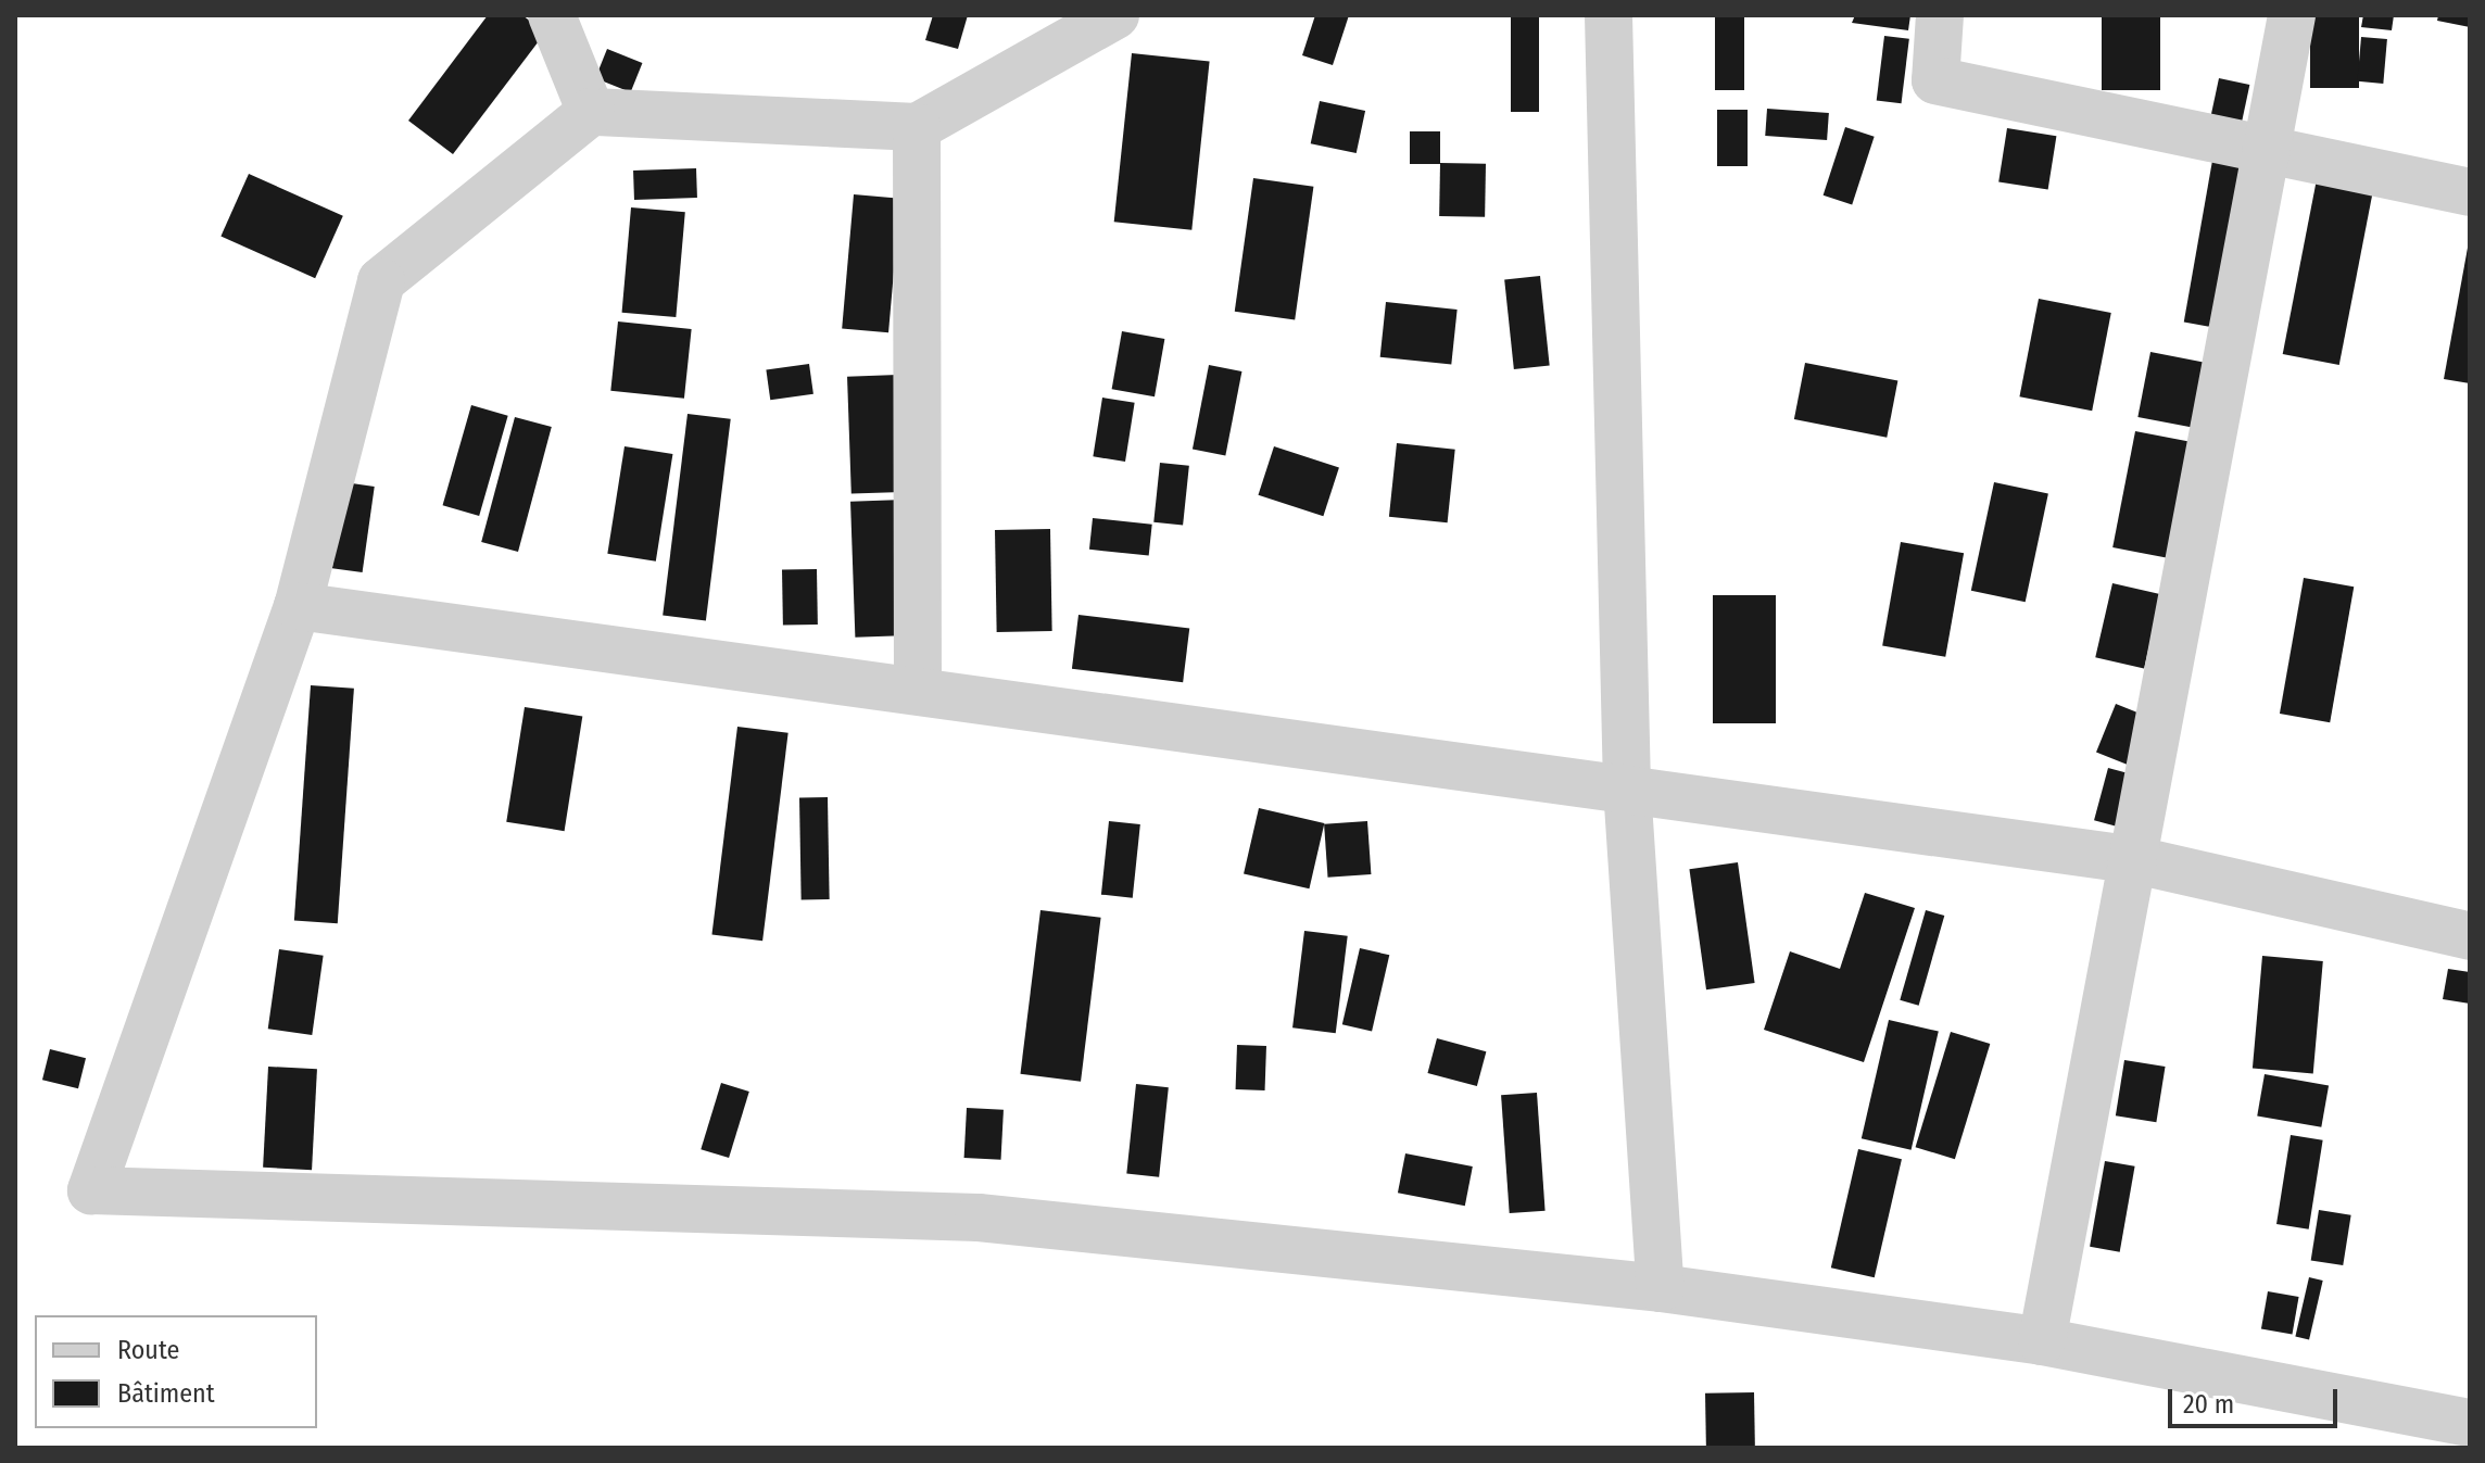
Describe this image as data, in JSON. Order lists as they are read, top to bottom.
{
  "legend": ["Route", "Bâtiment"],
  "scale_bar": "20 m"
}
